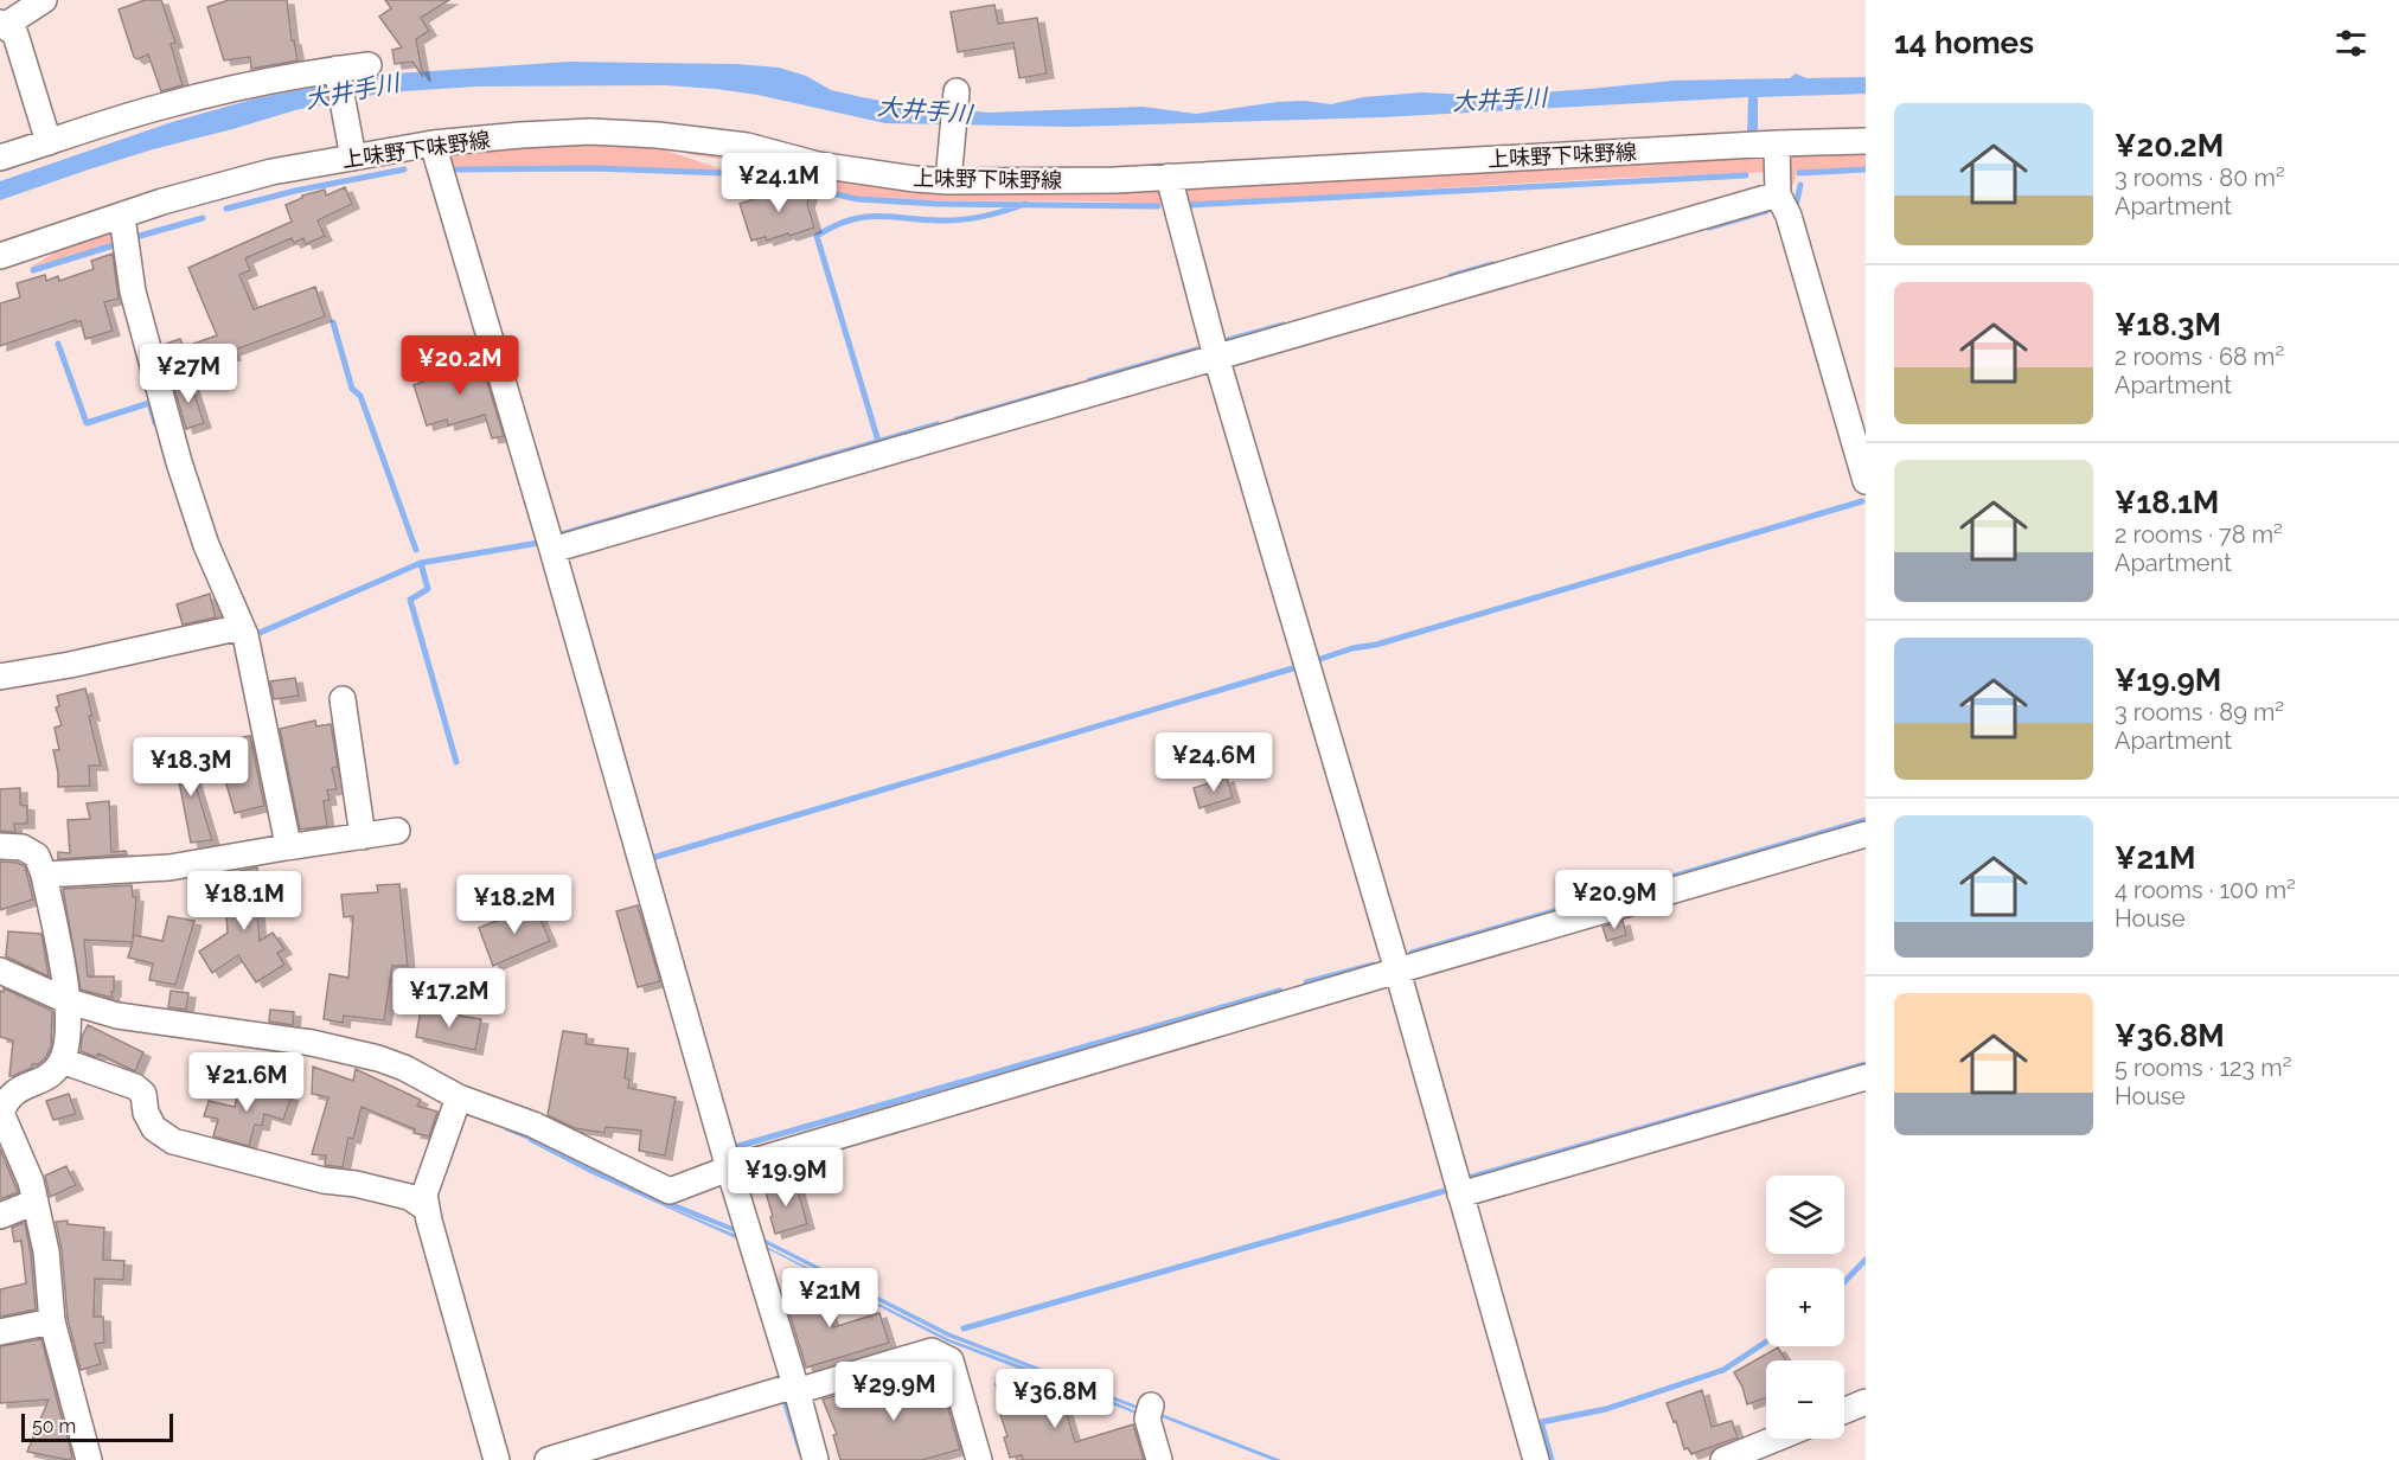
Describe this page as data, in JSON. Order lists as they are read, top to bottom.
{
  "streets": {
    "street": ["上味野下味野線"]
  },
  "water": ["大井手川"],
  "scale_bar": "50 m",
  "page": {
    "heading": "14 homes",
    "list": [
      {
        "name": "¥20.2M",
        "note": "3 rooms · 80 m² · Apartment"
      },
      {
        "name": "¥18.3M",
        "note": "2 rooms · 68 m² · Apartment"
      },
      {
        "name": "¥18.1M",
        "note": "2 rooms · 78 m² · Apartment"
      },
      {
        "name": "¥19.9M",
        "note": "3 rooms · 89 m² · Apartment"
      },
      {
        "name": "¥21M",
        "note": "4 rooms · 100 m² · House"
      },
      {
        "name": "¥36.8M",
        "note": "5 rooms · 123 m² · House"
      }
    ],
    "price": [
      "¥24.1M",
      "¥20.2M",
      "¥27M",
      "¥24.6M",
      "¥18.3M",
      "¥20.9M",
      "¥18.1M",
      "¥18.2M",
      "¥17.2M",
      "¥21.6M",
      "¥19.9M",
      "¥21M",
      "¥29.9M",
      "¥36.8M"
    ],
    "map_buttons": ["+", "−"],
    "scale": "50 m"
  }
}
